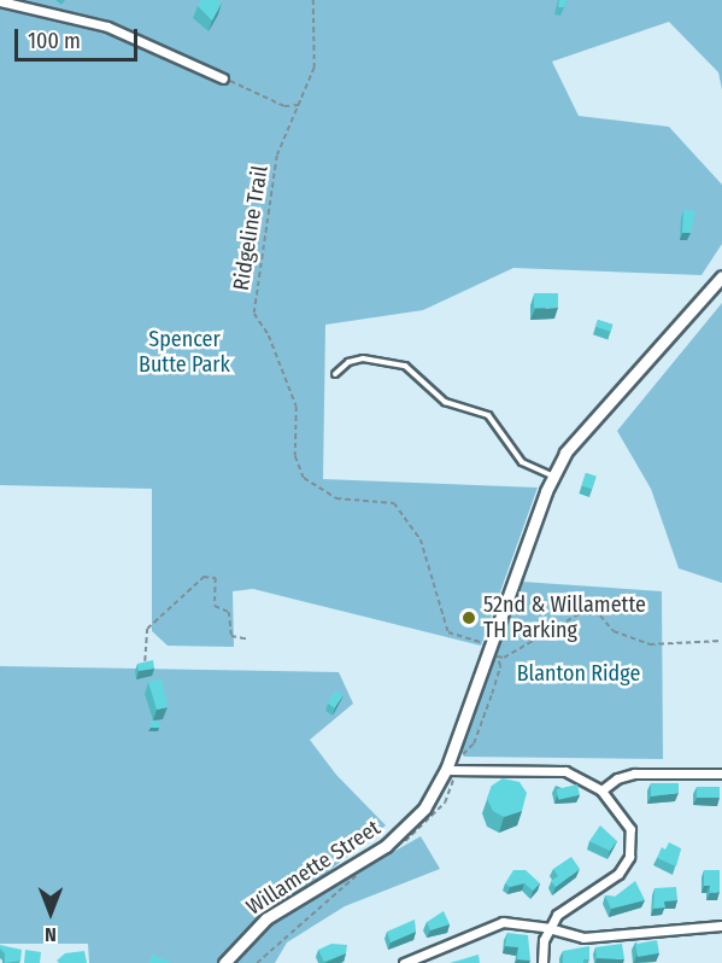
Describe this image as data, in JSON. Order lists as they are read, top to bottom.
{
  "streets": {
    "main road": ["Willamette Street"],
    "path": ["Ridgeline Trail"]
  },
  "crossings": [
    ["Ridgeline Trail", "Willamette Street"]
  ],
  "parks": ["Spencer Butte Park", "Blanton Ridge"],
  "places": ["52nd & Willamette TH Parking"],
  "scale_bar": "100 m",
  "north": "bottom"
}
